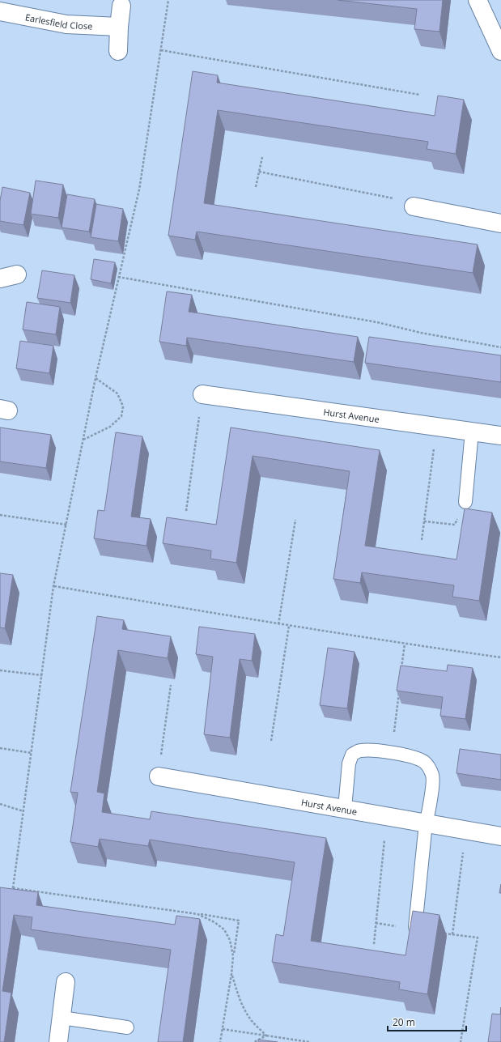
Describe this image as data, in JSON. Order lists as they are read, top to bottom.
{
  "streets": {
    "street": ["Earlesfield Close", "Hurst Avenue"]
  },
  "scale_bar": "20 m"
}
